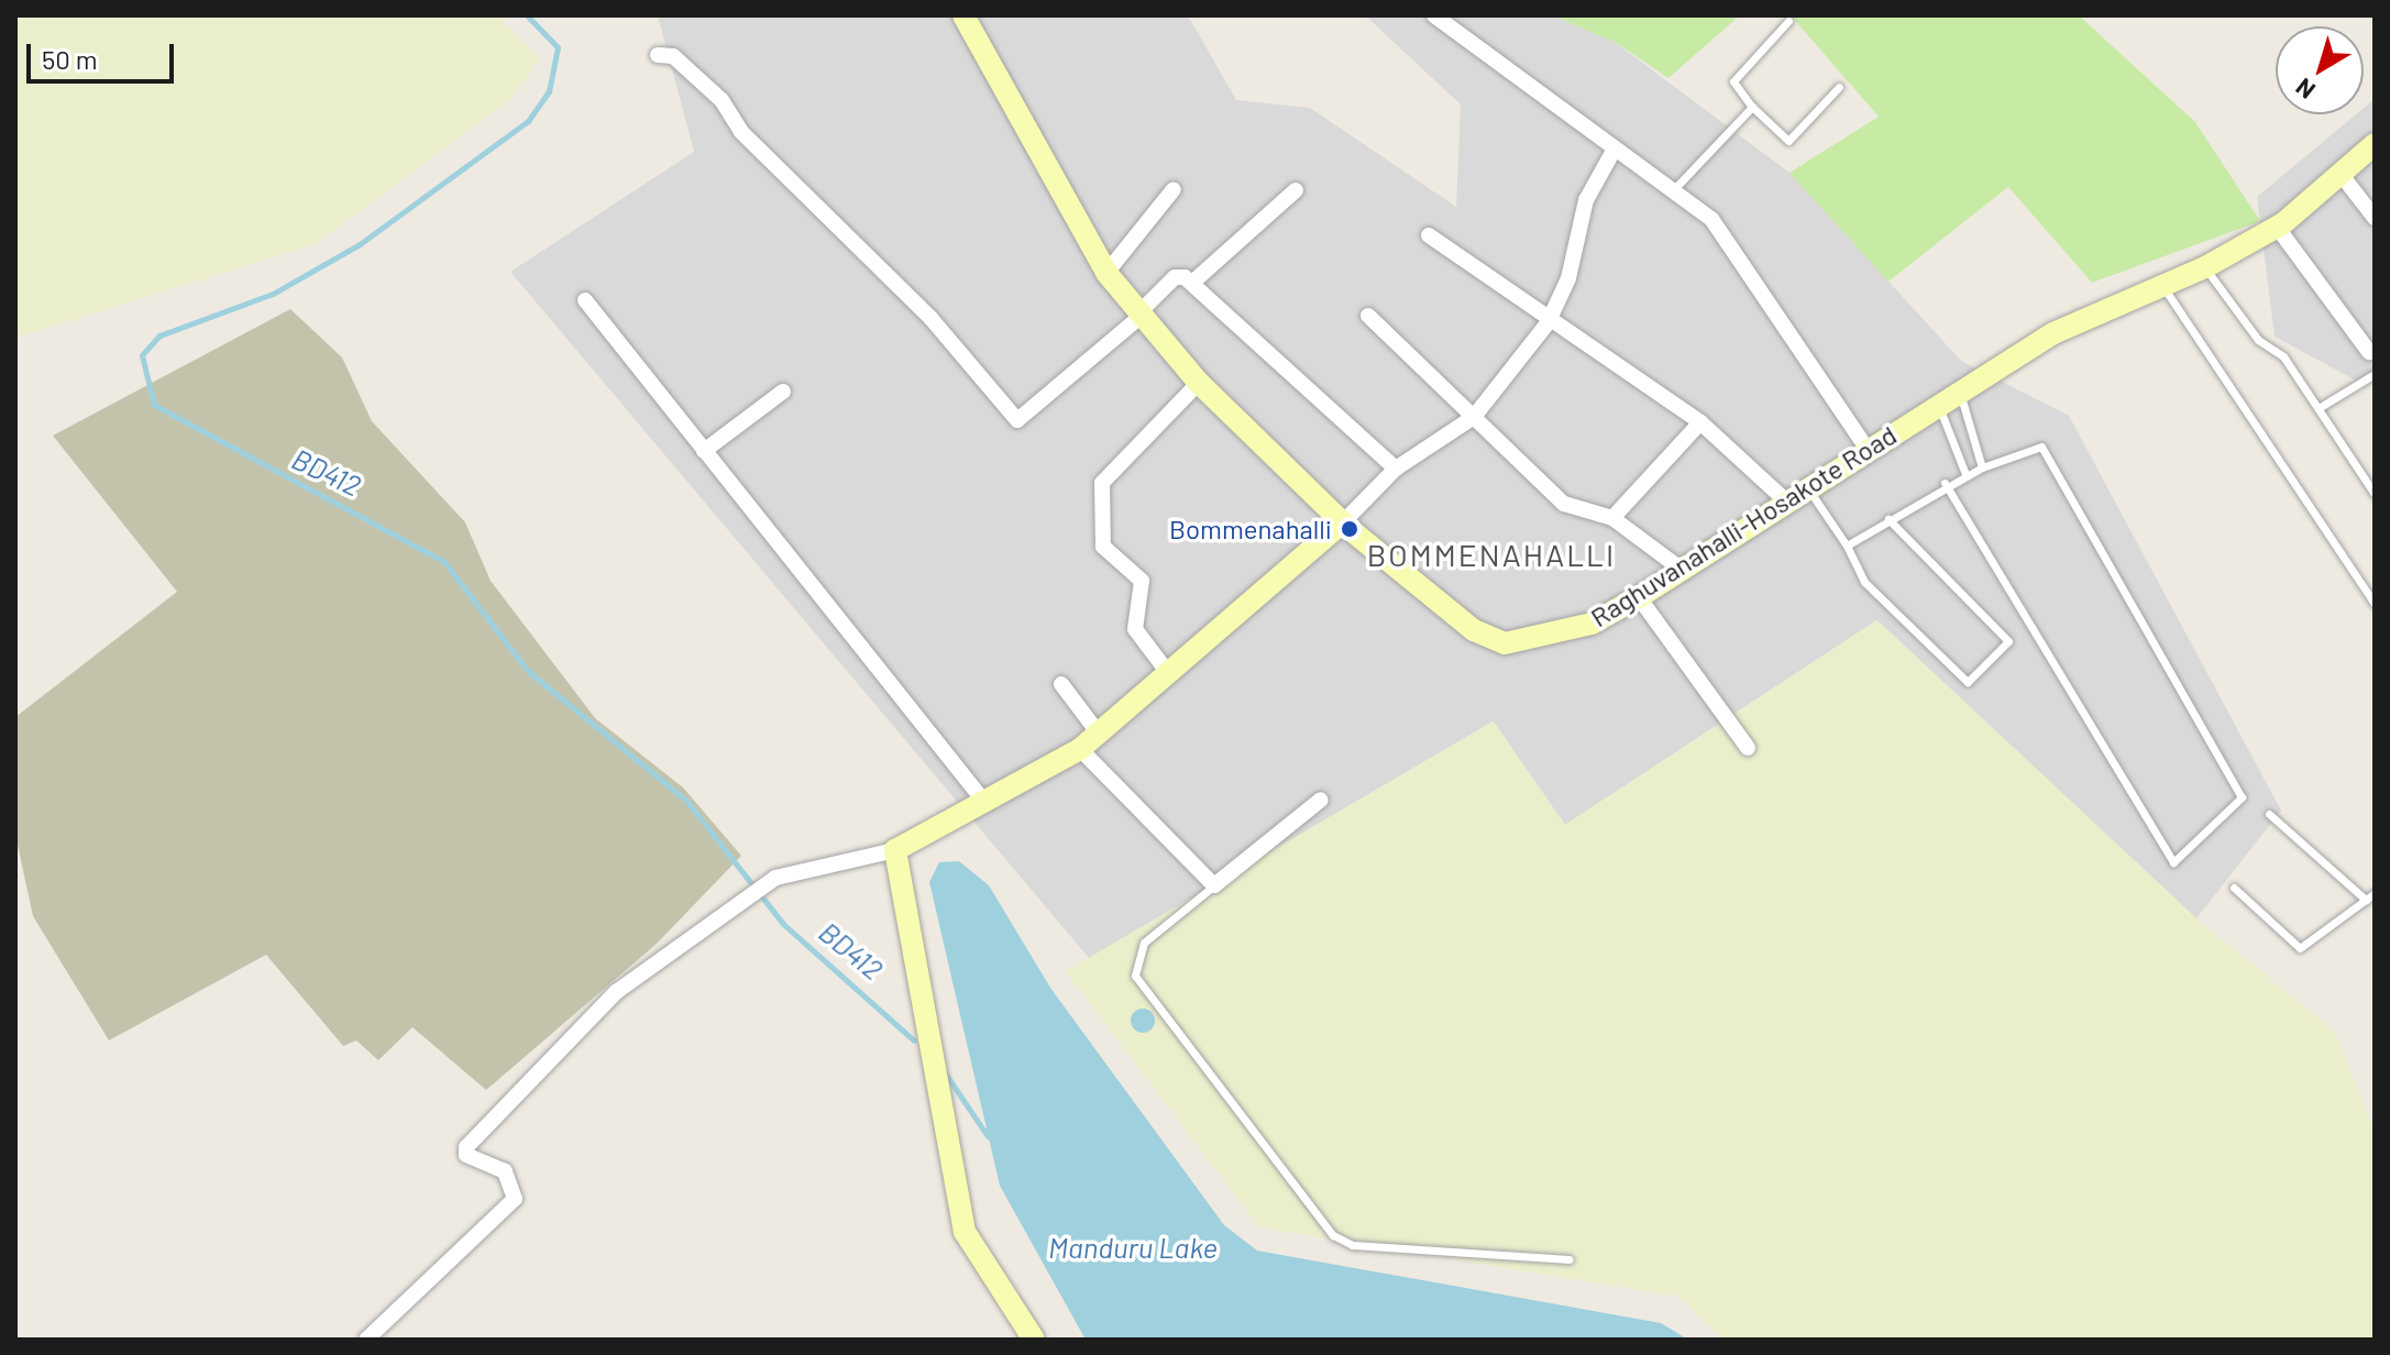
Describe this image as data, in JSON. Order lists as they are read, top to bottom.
{
  "streets": {
    "main road": ["Raghuvanahalli-Hosakote Road"]
  },
  "districts": ["BOMMENAHALLI"],
  "water": ["BD412", "Manduru Lake"],
  "places": ["Bommenahalli"],
  "scale_bar": "50 m",
  "north": "bottom left"
}
